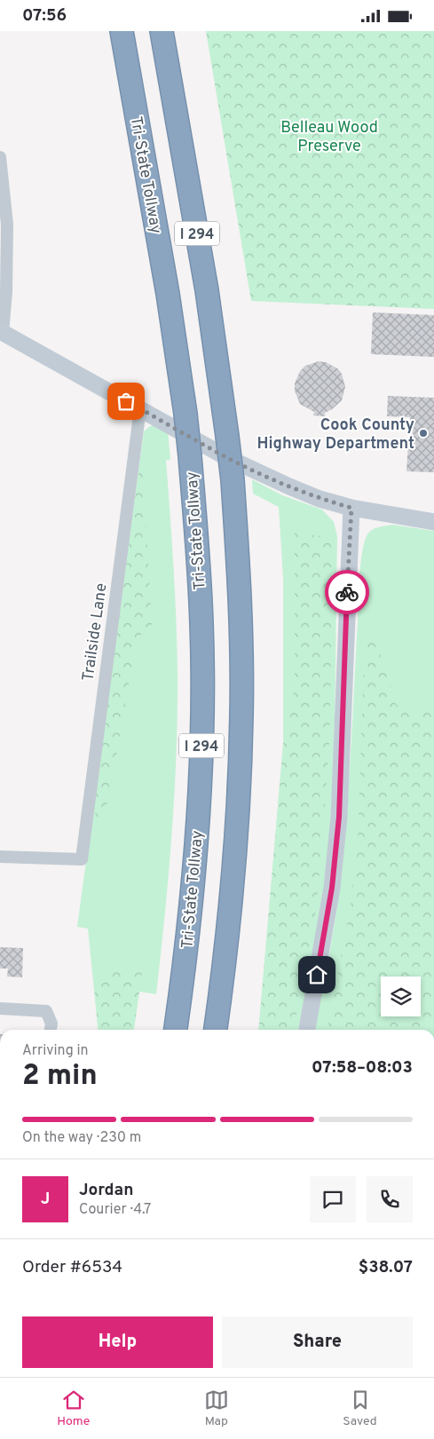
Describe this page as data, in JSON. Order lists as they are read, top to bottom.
{
  "streets": {
    "highway": ["Tri-State Tollway", "I 294"],
    "street": ["Trailside Lane"]
  },
  "parks": ["Belleau Wood Preserve"],
  "places": ["Cook County Highway Department"],
  "page": {
    "status": "07:56",
    "heading": ["2 min", "Arriving in", "07:58–08:03"],
    "panel": [
      "Jordan",
      "Courier · 4.7",
      "Order #6534",
      "$38.07"
    ],
    "bar": "On the way · 230 m",
    "round": "J",
    "buttons": ["Help", "Share"],
    "tabs": ["Home", "Map", "Saved"]
  }
}
